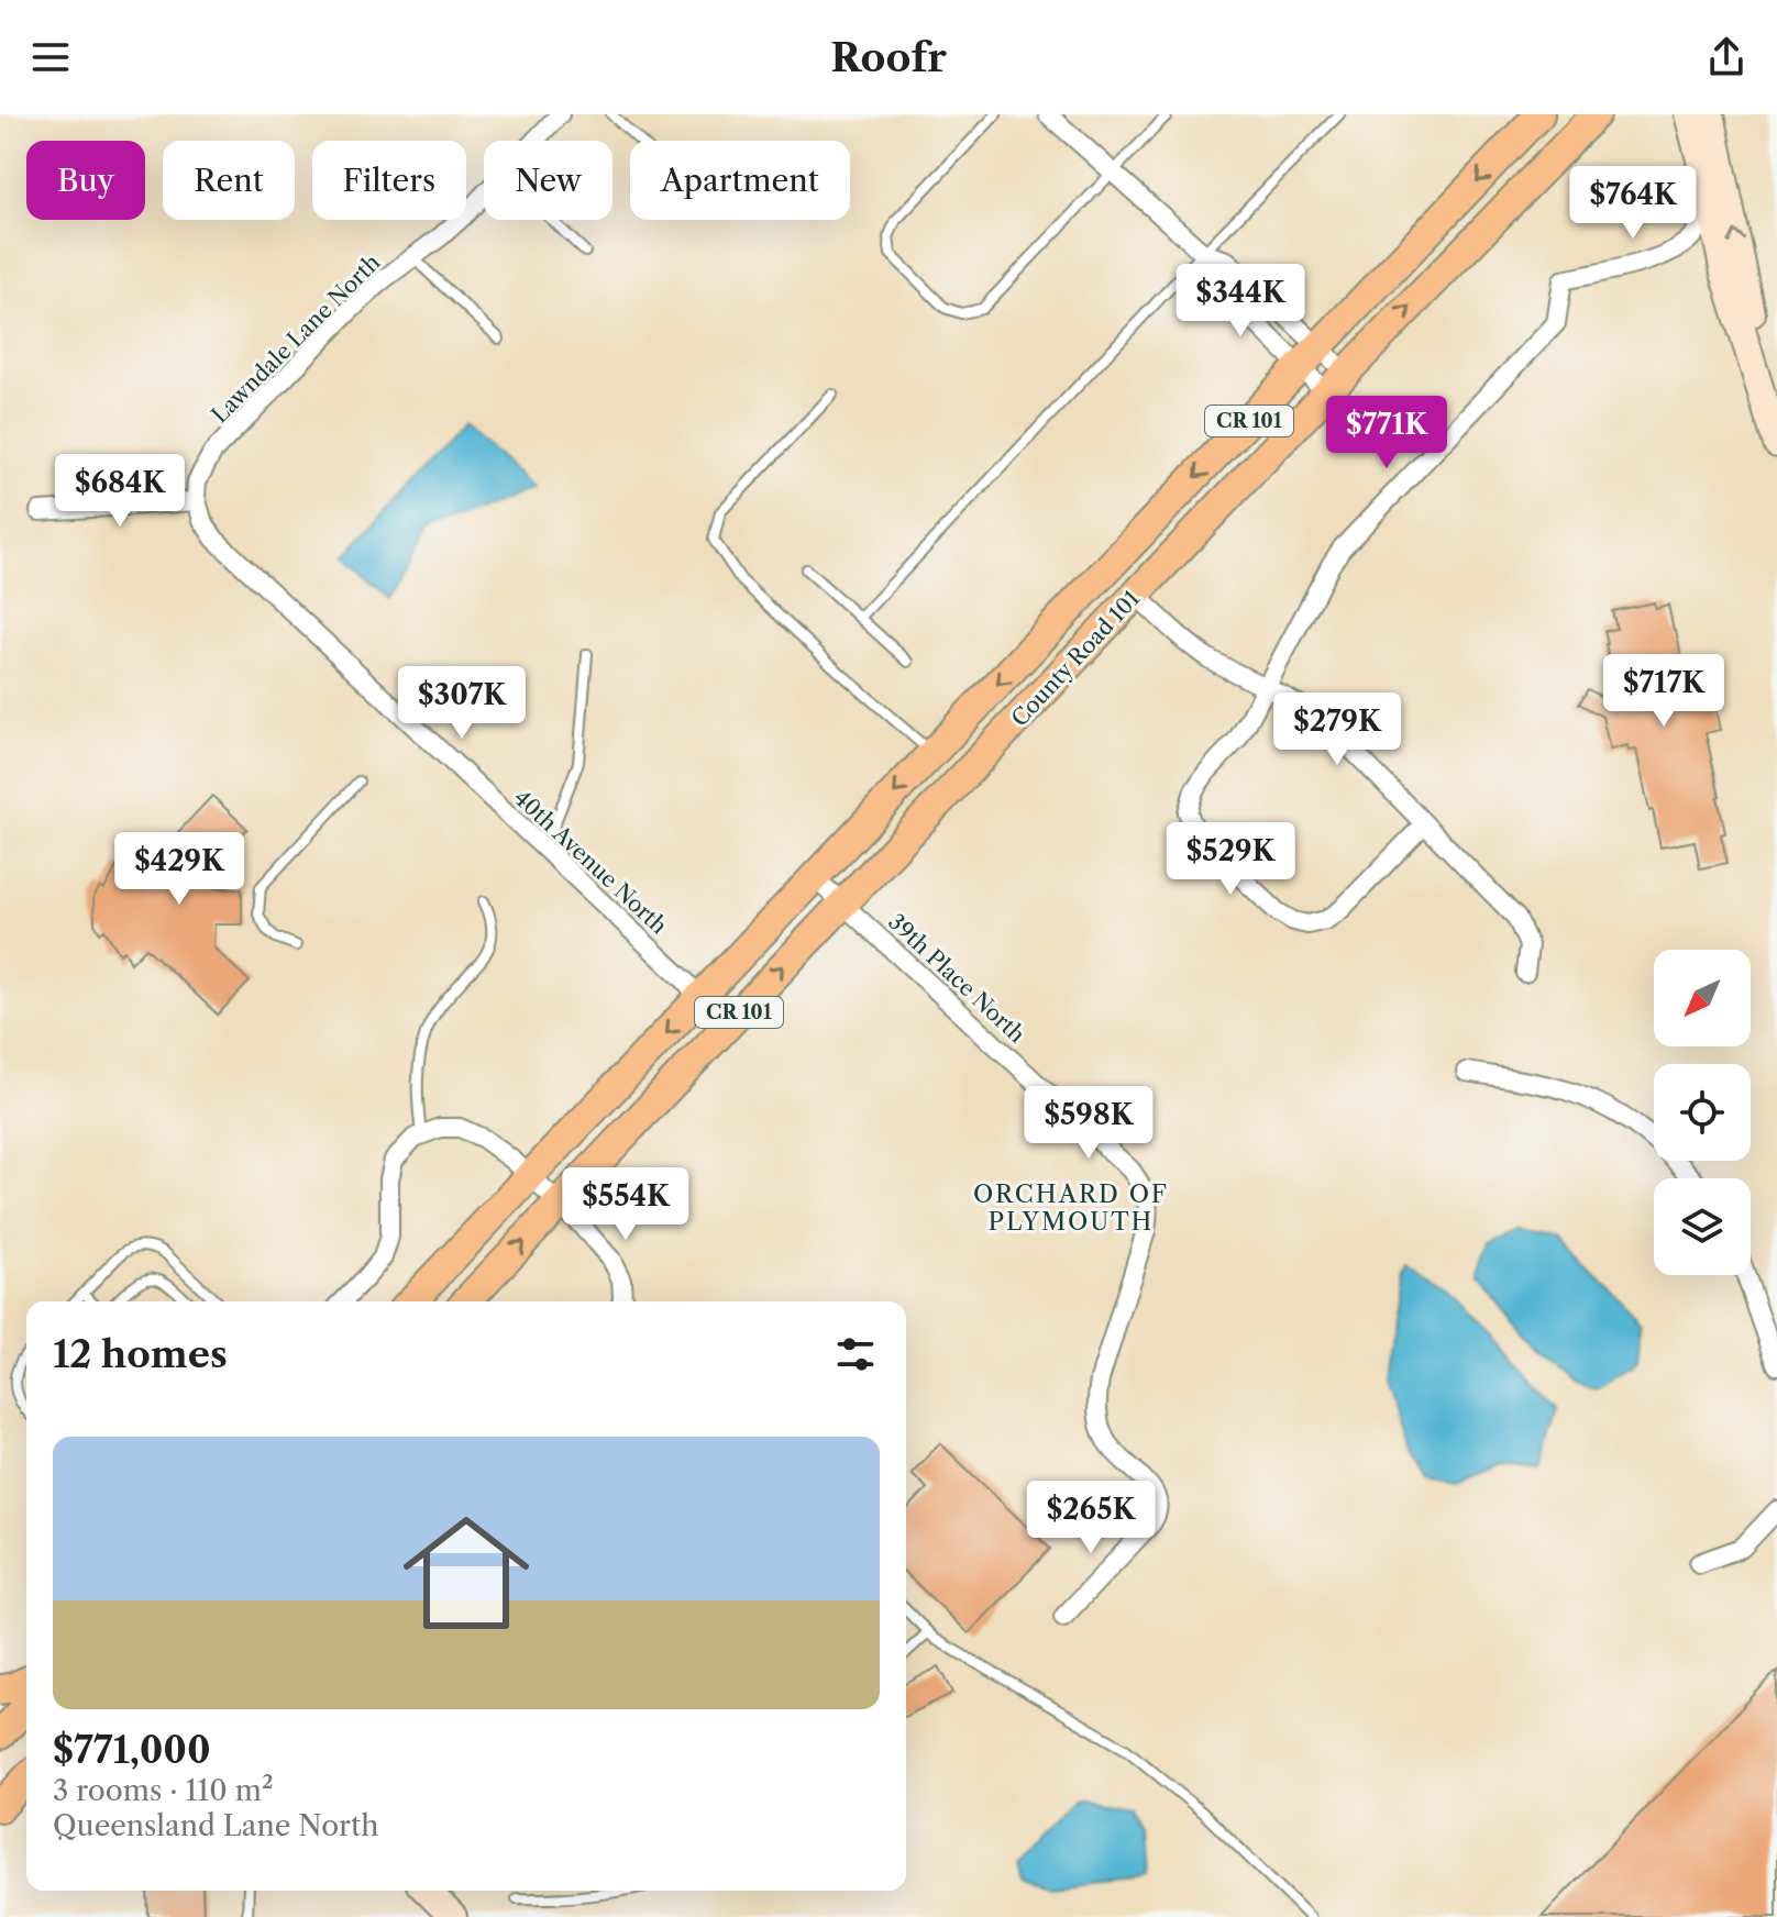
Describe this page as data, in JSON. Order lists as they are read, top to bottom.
{
  "streets": {
    "main road": ["CR 101", "County Road 101"],
    "street": ["Lawndale Lane North", "40th Avenue North", "39th Place North"]
  },
  "crossings": [
    ["Lawndale Lane North", "40th Avenue North"],
    ["County Road 101", "40th Avenue North"],
    ["County Road 101", "39th Place North"]
  ],
  "districts": ["ORCHARD OF PLYMOUTH"],
  "north": "bottom left",
  "page": {
    "header": "Roofr",
    "chip": [
      "Buy",
      "Rent",
      "Filters",
      "New",
      "Apartment"
    ],
    "price": [
      "$764K",
      "$344K",
      "$771K",
      "$684K",
      "$717K",
      "$307K",
      "$279K",
      "$529K",
      "$429K",
      "$598K",
      "$554K",
      "$265K"
    ],
    "heading": "12 homes",
    "list": [
      {
        "name": "$771,000",
        "note": "3 rooms · 110 m² · Queensland Lane North"
      }
    ]
  }
}
